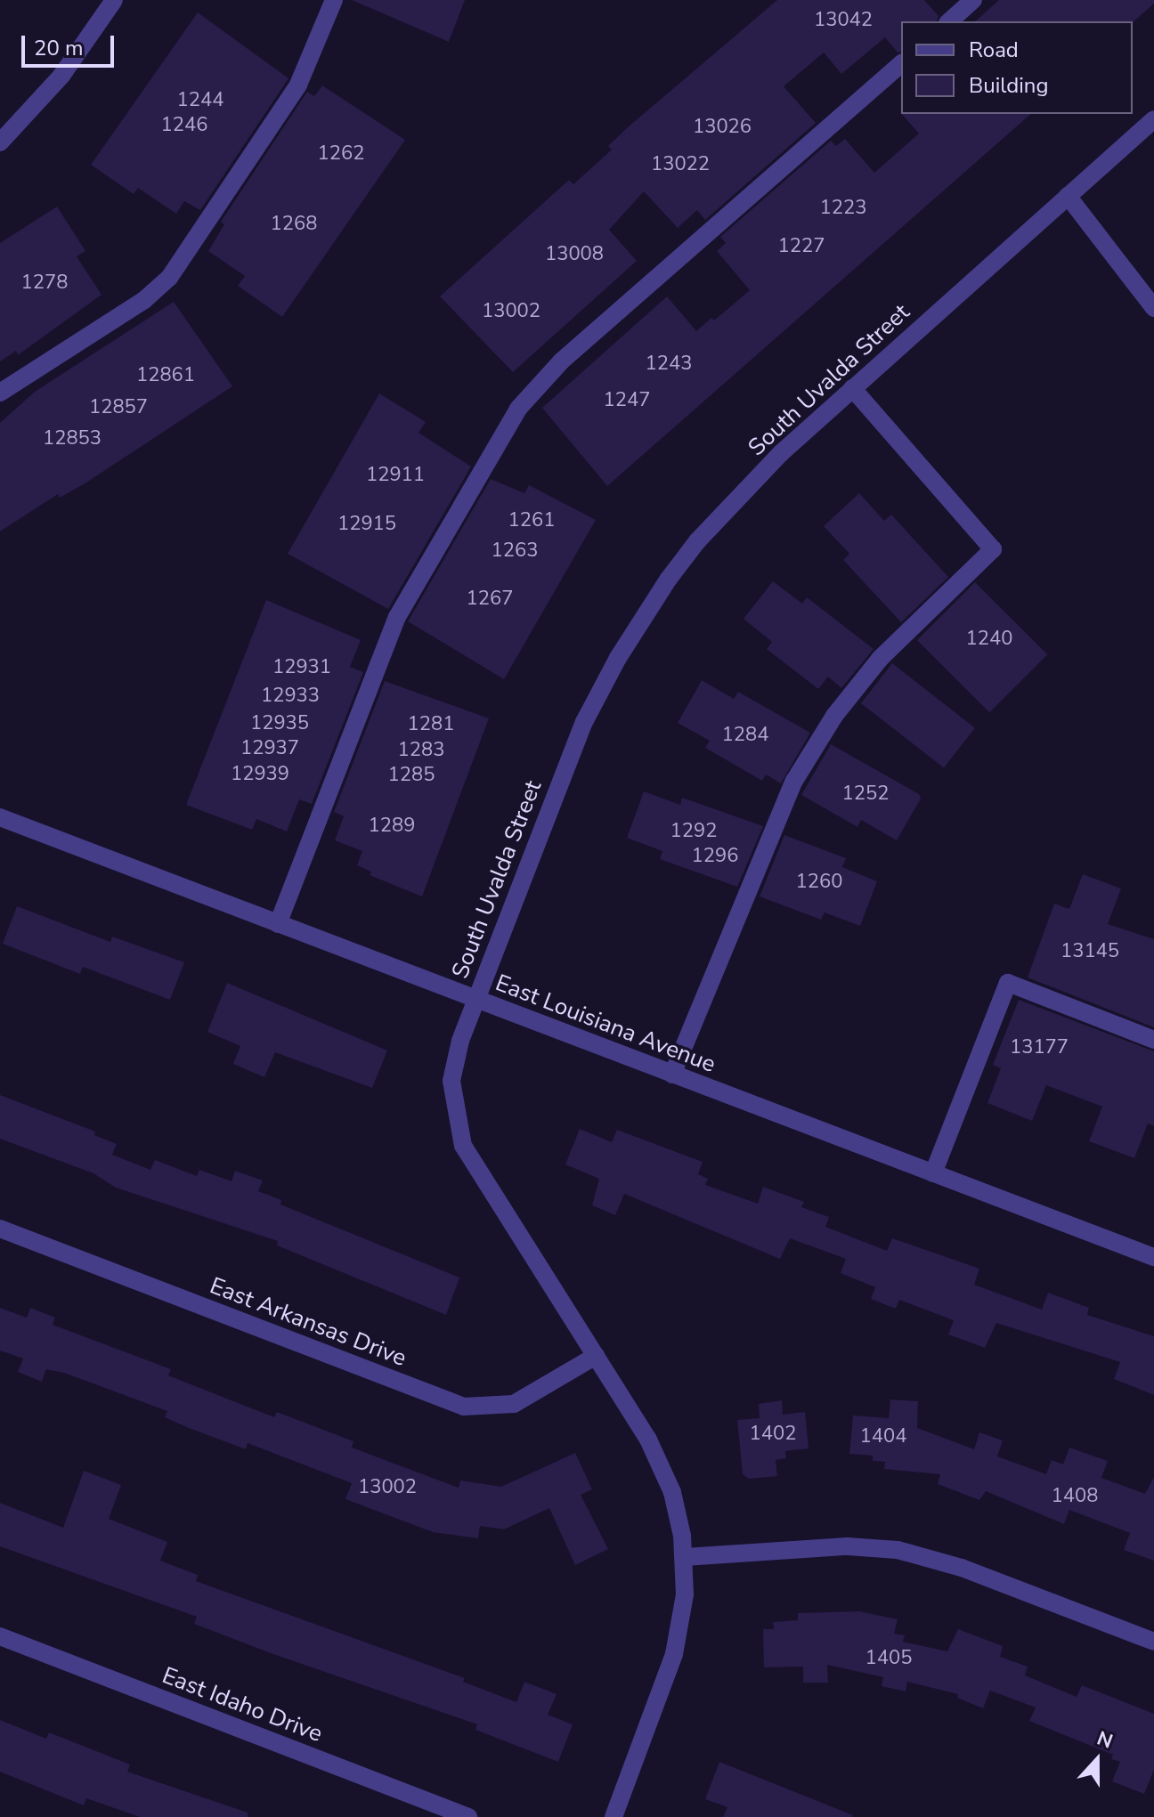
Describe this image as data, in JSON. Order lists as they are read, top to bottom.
{
  "streets": {
    "street": [
      "South Uvalda Street",
      "East Louisiana Avenue",
      "East Arkansas Drive",
      "East Idaho Drive"
    ]
  },
  "crossings": [
    ["South Uvalda Street", "East Louisiana Avenue"],
    ["South Uvalda Street", "East Arkansas Drive"]
  ],
  "house_numbers": [
    "13042",
    "1244",
    "1246",
    "13026",
    "1262",
    "13022",
    "1223",
    "1268",
    "1227",
    "13008",
    "1278",
    "13002",
    "1243",
    "12861",
    "1247",
    "12857",
    "12853",
    "12911",
    "1261",
    "12915",
    "1263",
    "1267",
    "1240",
    "12931",
    "12933",
    "12935",
    "1281",
    "1284",
    "12937",
    "1283",
    "12939",
    "1285",
    "1252",
    "1289",
    "1292",
    "1296",
    "1260",
    "13145",
    "13177",
    "1402",
    "1404",
    "13002",
    "1408",
    "1405"
  ],
  "legend": ["Road", "Building"],
  "scale_bar": "20 m",
  "north": "top"
}
